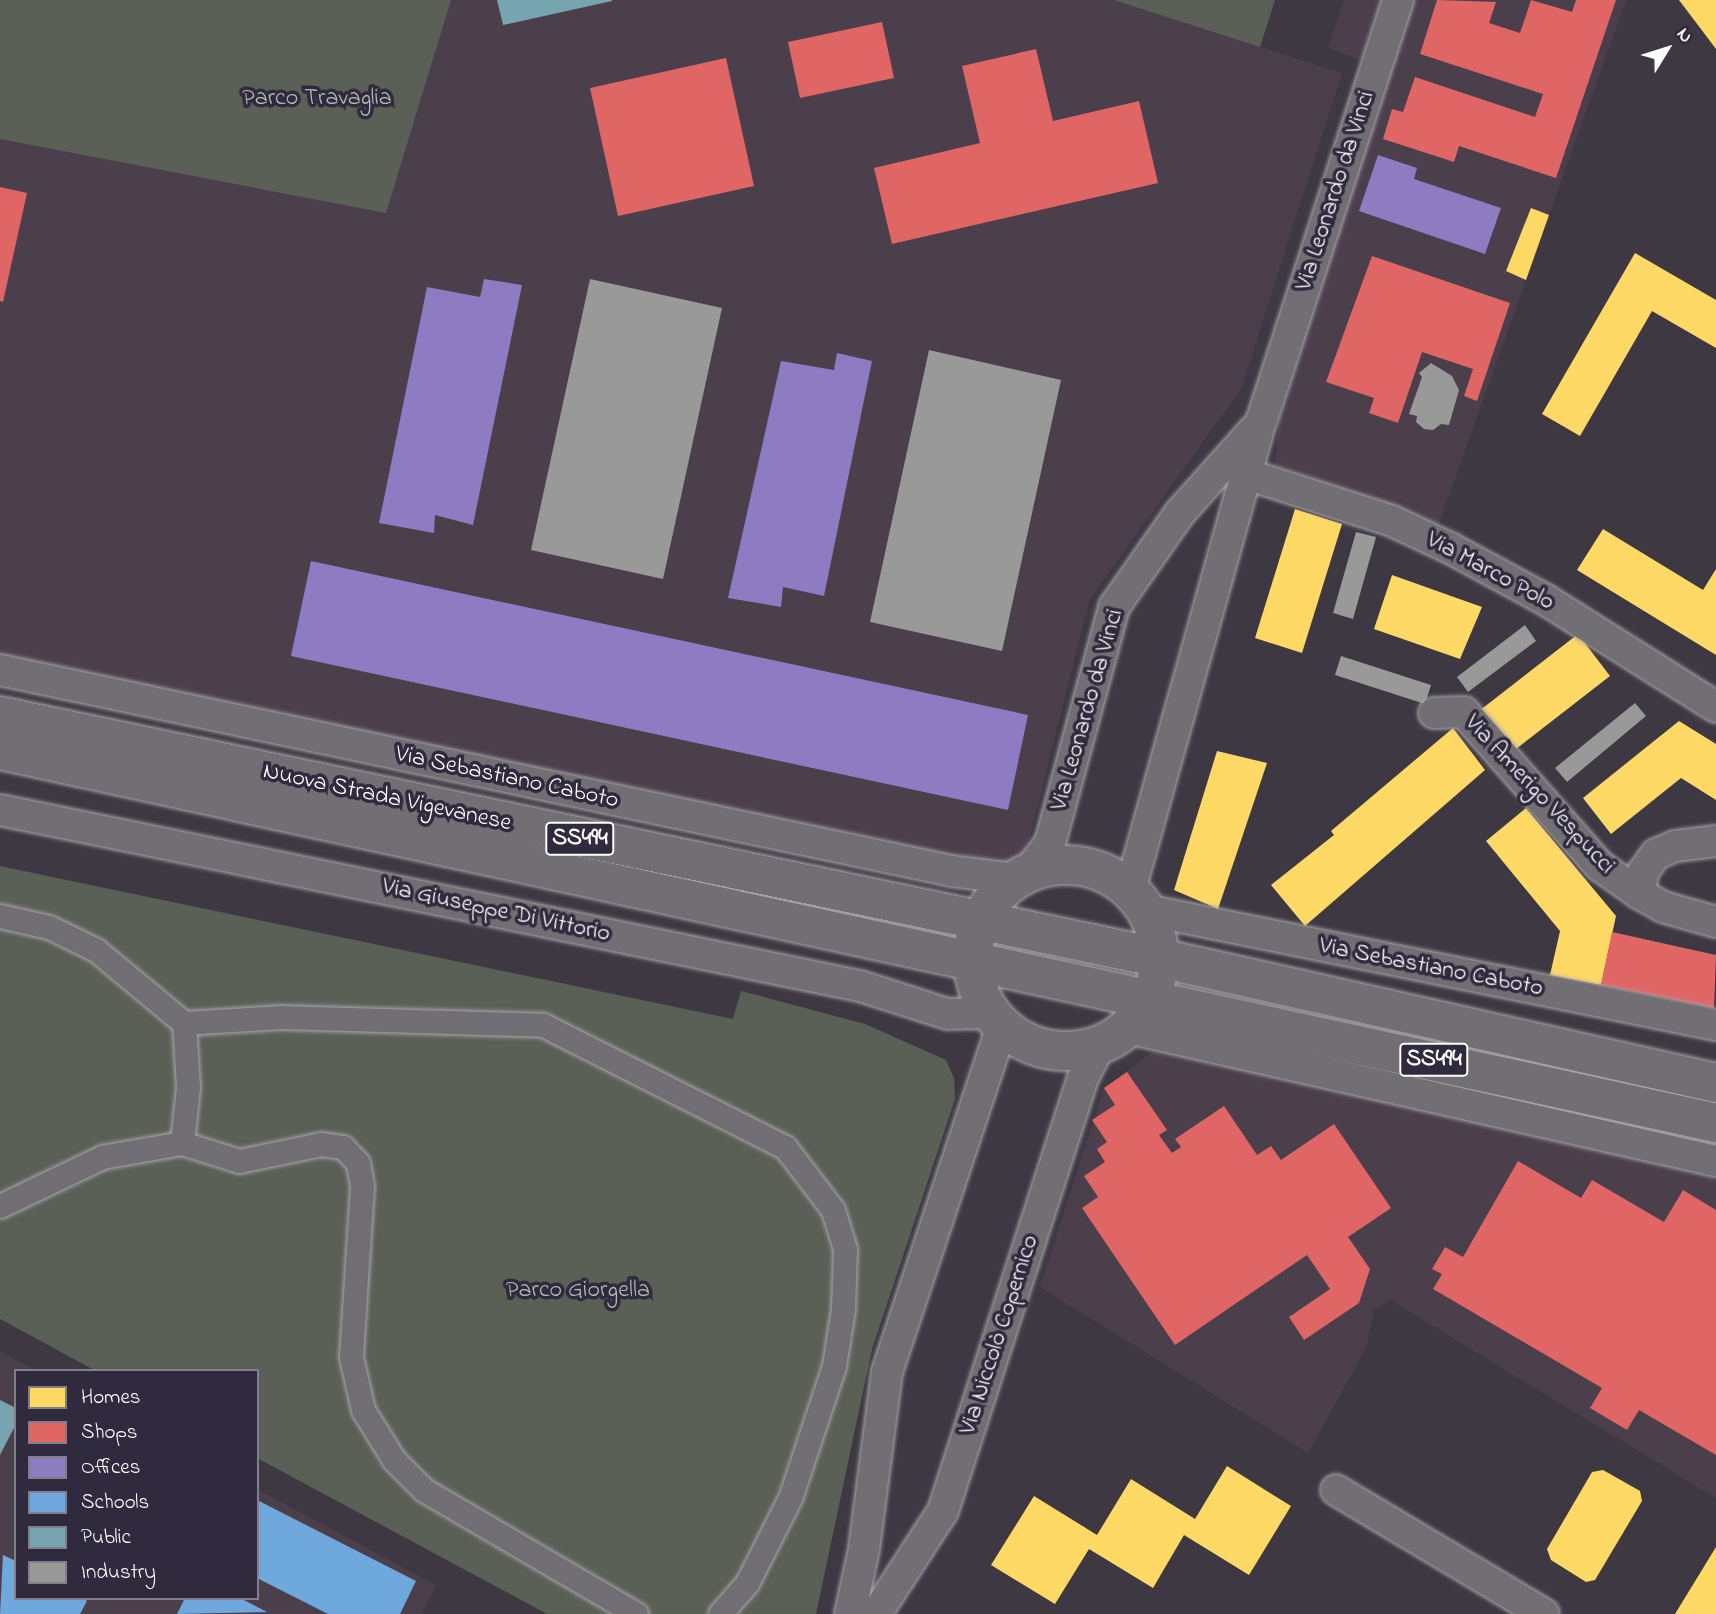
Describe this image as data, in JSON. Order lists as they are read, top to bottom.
{
  "streets": {
    "main road": ["Nuova Strada Vigevanese", "SS494"],
    "street": [
      "Via Leonardo da Vinci",
      "Via Marco Polo",
      "Via Sebastiano Caboto",
      "Via Amerigo Vespucci",
      "Via Giuseppe Di Vittorio",
      "Via Niccolò Copernico"
    ]
  },
  "crossings": [
    ["Via Leonardo da Vinci", "Via Marco Polo"],
    ["Via Leonardo da Vinci", "Via Sebastiano Caboto"]
  ],
  "parks": ["Parco Travaglia", "Parco Giorgella"],
  "legend": [
    "Homes",
    "Shops",
    "Offices",
    "Schools",
    "Public",
    "Industry"
  ],
  "north": "top right"
}
